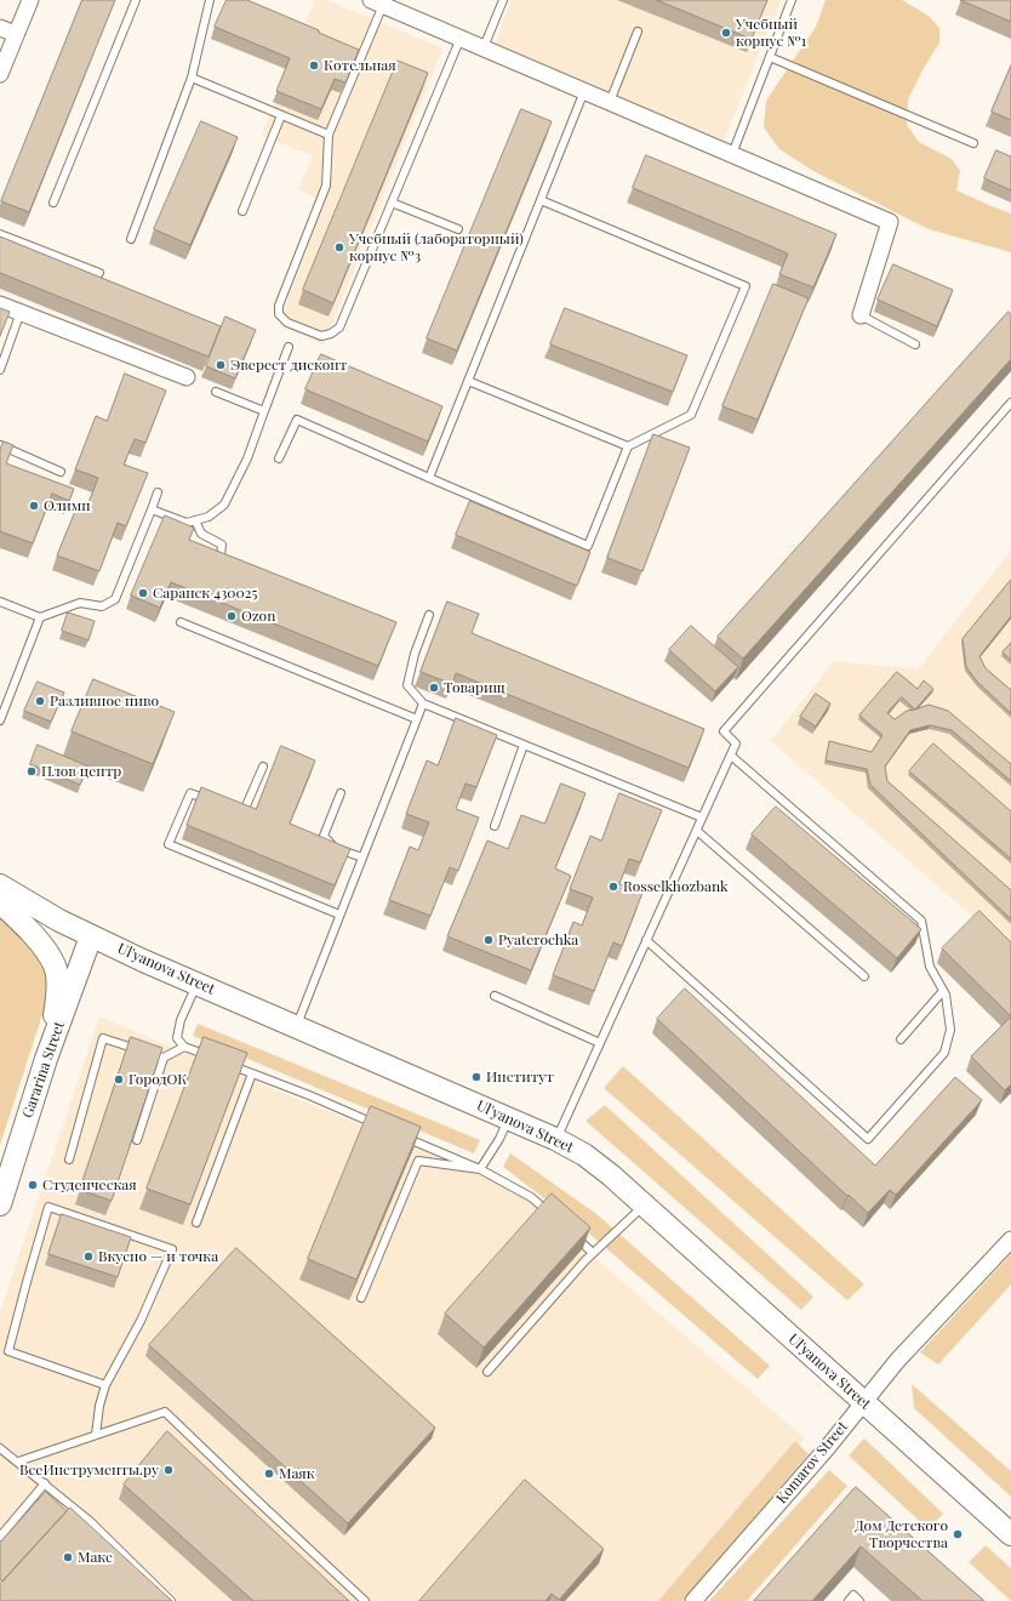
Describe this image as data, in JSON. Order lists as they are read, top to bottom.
{
  "streets": {
    "main road": ["Ul'yanova Street", "Gararina Street"],
    "street": ["Komarov Street"]
  },
  "crossings": [
    ["Ul'yanova Street", "Gararina Street"],
    ["Ul'yanova Street", "Komarov Street"]
  ],
  "places": [
    "Учебный корпус №1",
    "Котельная",
    "Учебный (лабораторный) корпус №3",
    "Эверест дисконт",
    "Олимп",
    "Саранск 430025",
    "Ozon",
    "Товарищ",
    "Разливное пиво",
    "Плов центр",
    "Rosselkhozbank",
    "Pyaterochka",
    "Институт",
    "ГородОК",
    "Студенческая",
    "Вкусно — и точка",
    "ВсеИнструменты.ру",
    "Маяк",
    "Дом Детского Творчества",
    "Макс"
  ]
}
